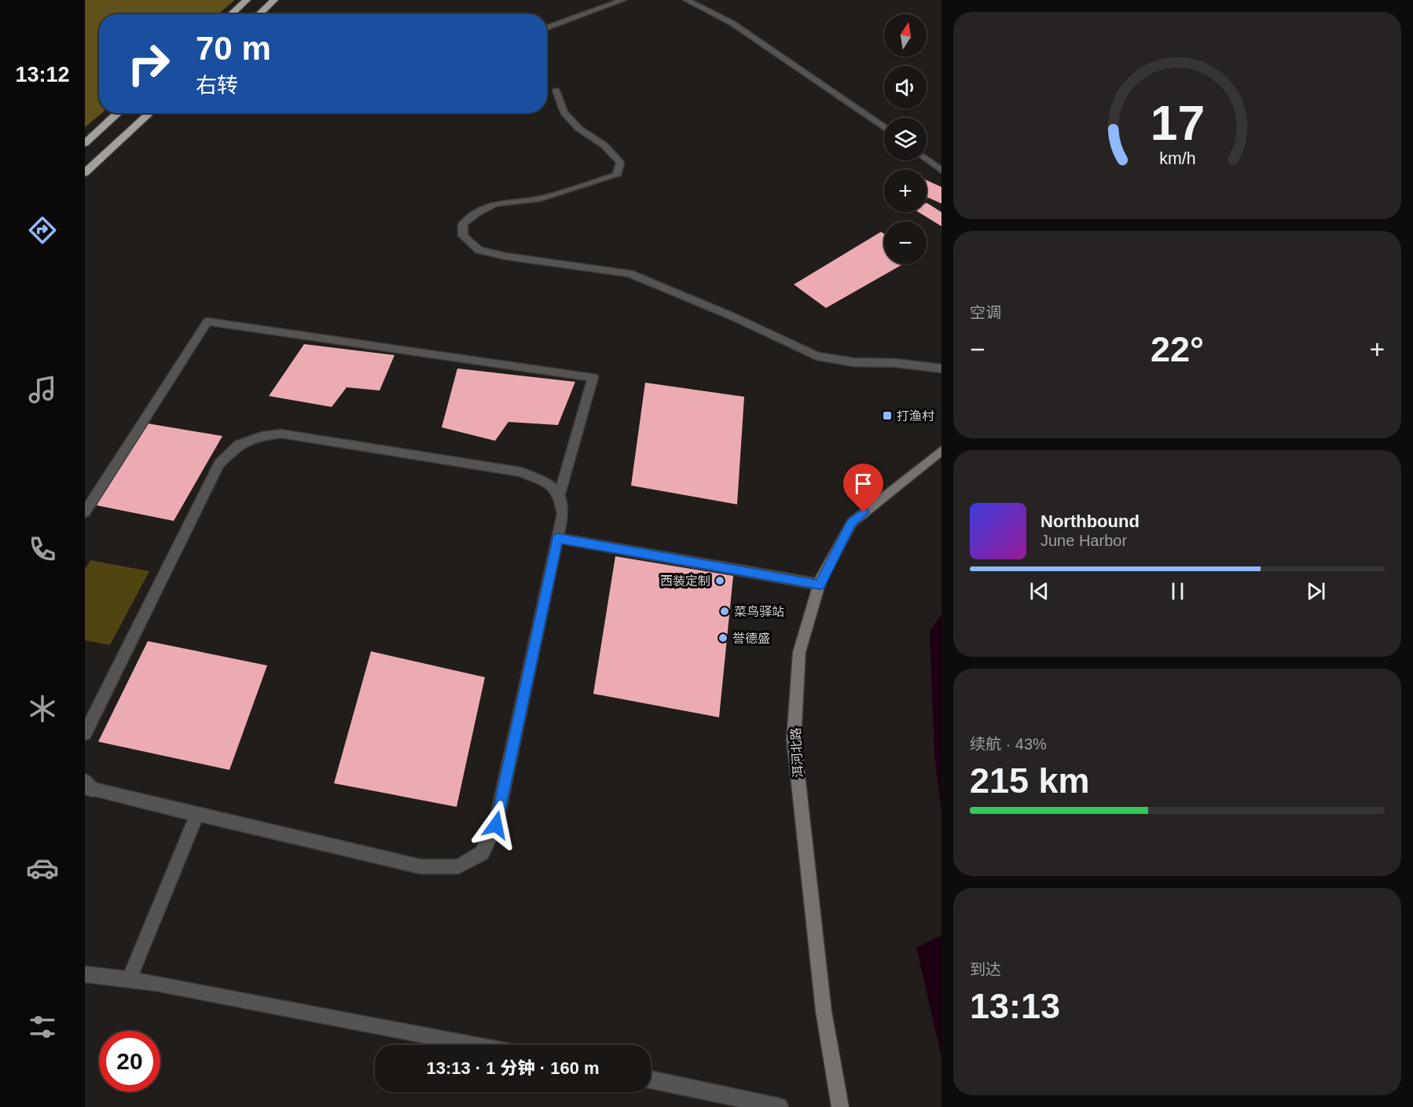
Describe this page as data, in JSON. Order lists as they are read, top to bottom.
{
  "streets": {
    "street": ["洱河北路"]
  },
  "places": {
    "transit": ["打渔村"],
    "other": ["西装定制", "菜鸟驿站", "誉德盛"]
  },
  "north": "top",
  "page": {
    "tabs": "13:12",
    "map_buttons": ["+", "−"],
    "turn": ["70 m", "右转"],
    "tile": [
      "空调",
      ["续航 · 43%", "215 km"],
      ["到达", "13:13"]
    ],
    "heat": ["−", "22°", "+"],
    "song": ["Northbound", "June Harbor"],
    "limit": "20",
    "trip": "13:13 · 1 分钟 · 160 m",
    "gauge": ["17", "km/h"]
  }
}
